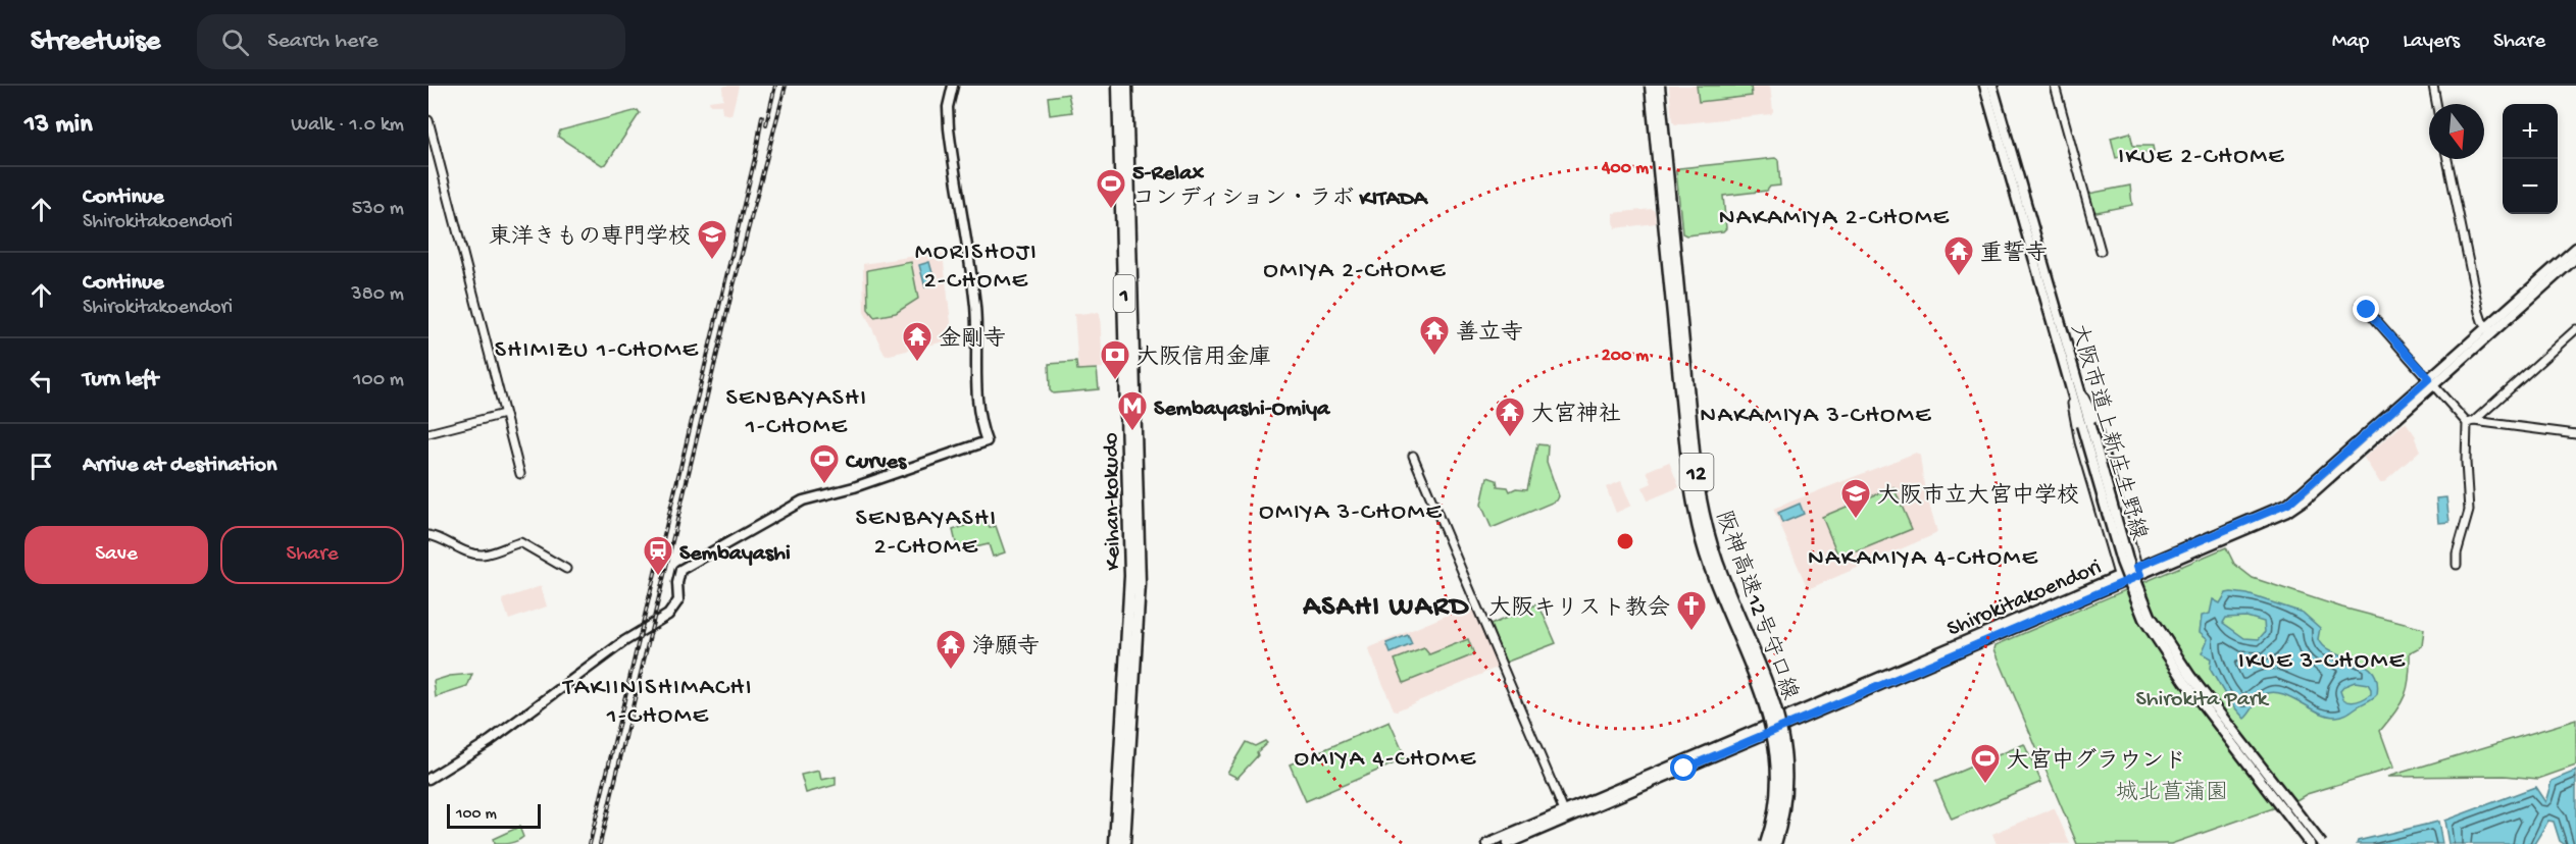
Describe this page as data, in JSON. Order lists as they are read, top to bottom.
{
  "streets": {
    "highway": [
      "1",
      "12",
      "Keihan-kokudo",
      "阪神高速12号守口線"
    ],
    "main road": ["大阪市道上新庄生野線", "Shirokitakoendori"]
  },
  "districts": [
    "IKUE 2-CHOME",
    "NAKAMIYA 2-CHOME",
    "MORISHOJI 2-CHOME",
    "OMIYA 2-CHOME",
    "SHIMIZU 1-CHOME",
    "SENBAYASHI 1-CHOME",
    "NAKAMIYA 3-CHOME",
    "OMIYA 3-CHOME",
    "SENBAYASHI 2-CHOME",
    "NAKAMIYA 4-CHOME",
    "ASAHI WARD",
    "IKUE 3-CHOME",
    "TAKIINISHIMACHI 1-CHOME",
    "OMIYA 4-CHOME"
  ],
  "parks": ["Shirokita Park", "城北菖蒲園"],
  "places": {
    "sports": ["5-Relax コンディション・ラボ KITADA", "Curves", "大宮中グラウンド"],
    "school or university": ["東洋きもの専門学校", "大阪市立大宮中学校"],
    "temple": [
      "重誓寺",
      "善立寺",
      "金剛寺",
      "大宮神社",
      "浄願寺"
    ],
    "bank": ["大阪信用金庫"],
    "metro station": ["Sembayashi-Omiya"],
    "station": ["Sembayashi"],
    "church": ["大阪キリスト教会"]
  },
  "scale_bar": "100 m",
  "north": "bottom",
  "page": {
    "header": "Streetwise",
    "search": "Search here",
    "nav": ["Map", "Layers", "Share"],
    "heading": ["13 min", "Walk · 1.0 km"],
    "map_buttons": ["+", "−"],
    "list": [
      ["Continue", "Shirokitakoendori", "530 m"],
      ["Continue", "Shirokitakoendori", "380 m"],
      ["Turn left", "100 m"],
      "Arrive at destination"
    ],
    "buttons": ["Save", "Share"],
    "scale": "100 m"
  },
  "rings": ["400 m", "200 m"]
}
